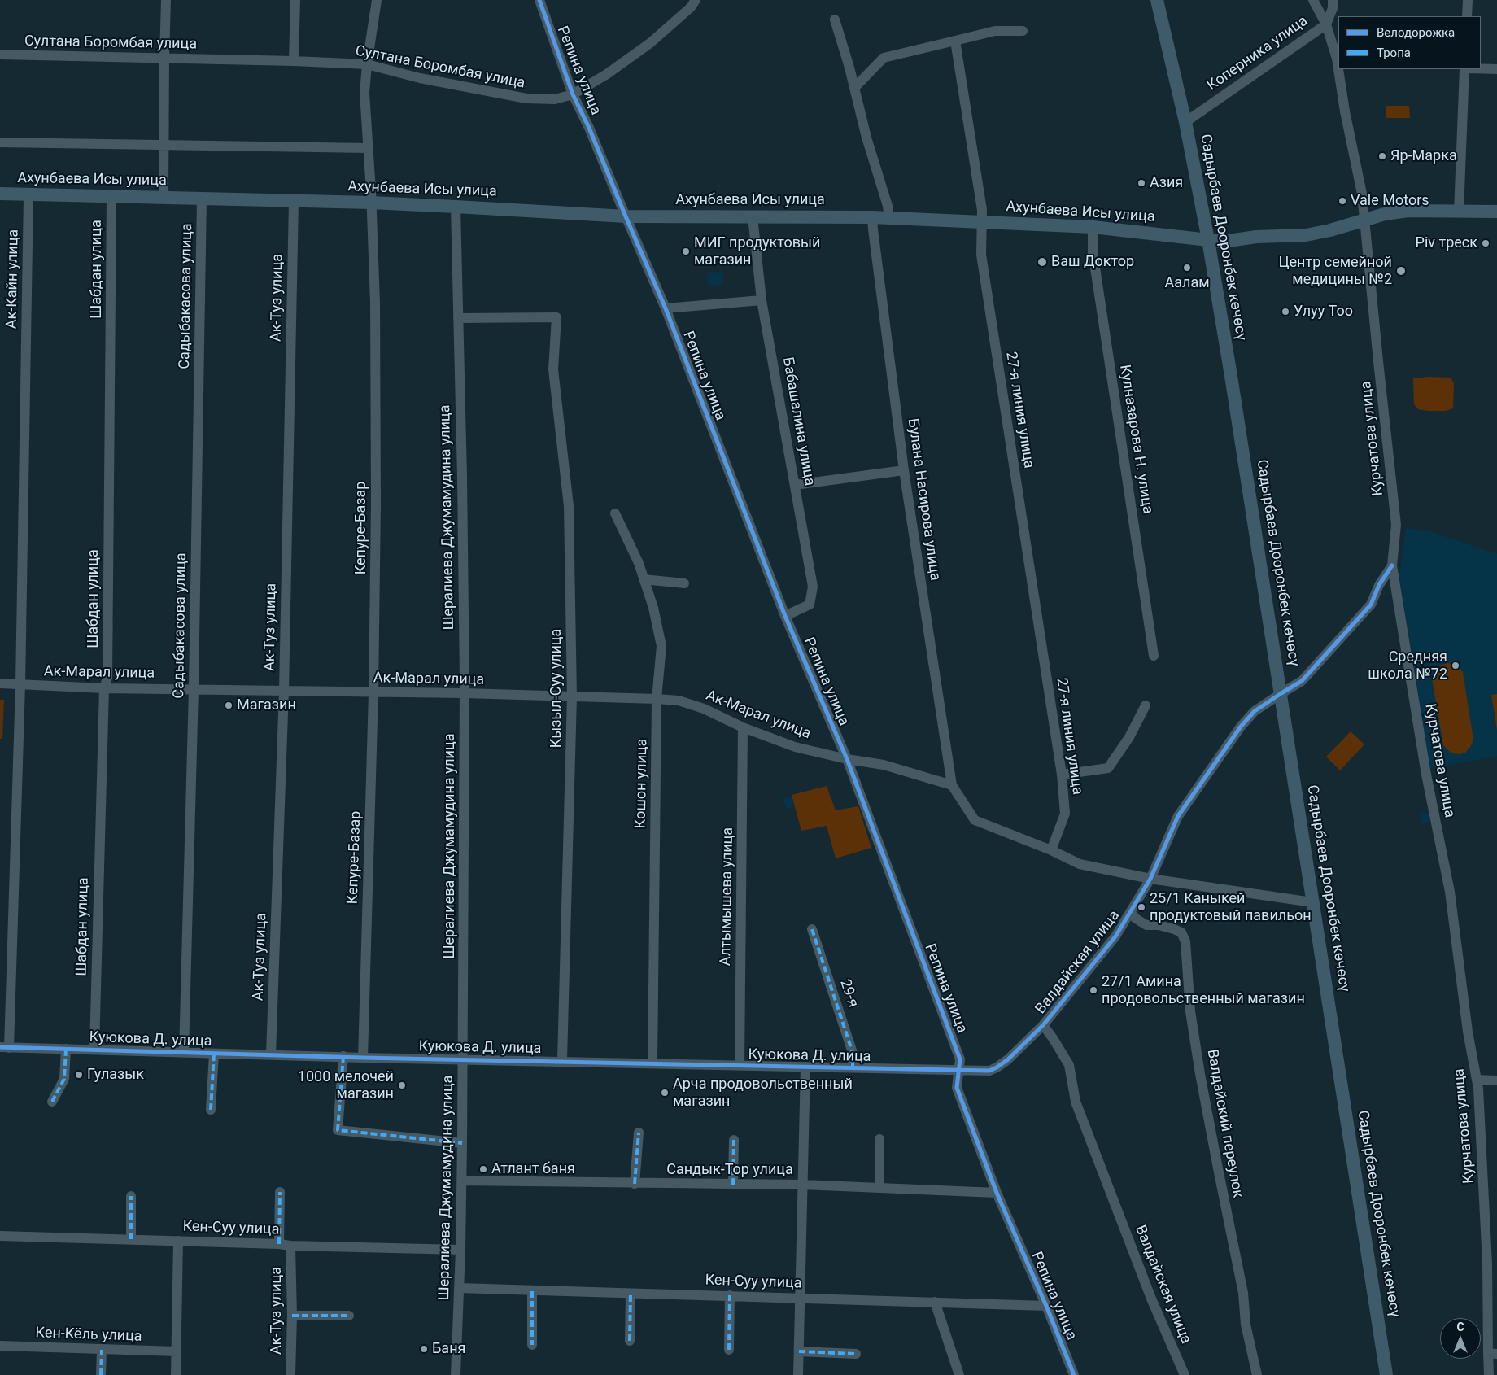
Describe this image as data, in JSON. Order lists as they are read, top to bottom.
{
  "streets": {
    "main road": ["Ахунбаева Исы улица", "Садырбаев Дооронбек көчөсү"],
    "street": [
      "Султана Боромбая улица",
      "Коперника улица",
      "Репина улица",
      "Шабдан улица",
      "Ак-Кайн улица",
      "Садыбакасова улица",
      "Ак-Туз улица",
      "27-я линия улица",
      "Бабашалина улица",
      "Курчатова улица",
      "Кулназарова Н. улица",
      "Булана Насирова улица",
      "Шералиева Джумамудина улица",
      "Кепуре-Базар",
      "Ак-Марал улица",
      "Кызыл-Суу улица",
      "Кошон улица",
      "Алтымышева улица",
      "Валдайская улица",
      "29-я",
      "Куюкова Д. улица",
      "Валдайский переулок",
      "Сандык-Тор улица",
      "Кен-Суу улица",
      "Кен-Кёль улица"
    ]
  },
  "crossings": [
    ["Султана Боромбая улица", "Репина улица"],
    ["Султана Боромбая улица", "Кепуре-Базар"],
    ["Коперника улица", "Садырбаев Дооронбек көчөсү"],
    ["Коперника улица", "Курчатова улица"],
    ["Репина улица", "Ахунбаева Исы улица"],
    ["Репина улица", "Бабашалина улица"],
    ["Репина улица", "Ак-Марал улица"],
    ["Репина улица", "Валдайская улица"],
    ["Репина улица", "Куюкова Д. улица"],
    ["Репина улица", "Сандык-Тор улица"],
    ["Репина улица", "Кен-Суу улица"],
    ["Ахунбаева Исы улица", "Садырбаев Дооронбек көчөсү"],
    ["Ахунбаева Исы улица", "Шабдан улица"],
    ["Ахунбаева Исы улица", "Ак-Кайн улица"],
    ["Ахунбаева Исы улица", "Садыбакасова улица"],
    ["Ахунбаева Исы улица", "Ак-Туз улица"],
    ["Ахунбаева Исы улица", "27-я линия улица"],
    ["Ахунбаева Исы улица", "Бабашалина улица"],
    ["Ахунбаева Исы улица", "Курчатова улица"],
    ["Ахунбаева Исы улица", "Кулназарова Н. улица"],
    ["Ахунбаева Исы улица", "Булана Насирова улица"],
    ["Ахунбаева Исы улица", "Шералиева Джумамудина улица"],
    ["Ахунбаева Исы улица", "Кепуре-Базар"],
    ["Садырбаев Дооронбек көчөсү", "Валдайская улица"],
    ["Шабдан улица", "Ак-Марал улица"],
    ["Шабдан улица", "Куюкова Д. улица"],
    ["Ак-Кайн улица", "Ак-Марал улица"],
    ["Ак-Кайн улица", "Куюкова Д. улица"],
    ["Садыбакасова улица", "Ак-Марал улица"],
    ["Садыбакасова улица", "Куюкова Д. улица"],
    ["Ак-Туз улица", "Ак-Марал улица"],
    ["Ак-Туз улица", "Куюкова Д. улица"],
    ["Ак-Туз улица", "Кен-Суу улица"],
    ["Курчатова улица", "Валдайская улица"],
    ["Шералиева Джумамудина улица", "Ак-Марал улица"],
    ["Шералиева Джумамудина улица", "Кызыл-Суу улица"],
    ["Шералиева Джумамудина улица", "Куюкова Д. улица"],
    ["Шералиева Джумамудина улица", "Сандык-Тор улица"],
    ["Шералиева Джумамудина улица", "Кен-Суу улица"],
    ["Кепуре-Базар", "Ак-Марал улица"],
    ["Кепуре-Базар", "Куюкова Д. улица"],
    ["Ак-Марал улица", "Кызыл-Суу улица"],
    ["Ак-Марал улица", "Кошон улица"],
    ["Ак-Марал улица", "Алтымышева улица"],
    ["Кызыл-Суу улица", "Куюкова Д. улица"],
    ["Кошон улица", "Куюкова Д. улица"],
    ["Алтымышева улица", "Куюкова Д. улица"],
    ["Валдайская улица", "Куюкова Д. улица"],
    ["Валдайская улица", "Валдайский переулок"],
    ["29-я", "Куюкова Д. улица"]
  ],
  "places": [
    "Яр-Марка",
    "Азия",
    "Vale Motors",
    "Piv треск",
    "МИГ продуктовый магазин",
    "Ваш Доктор",
    "Аалам",
    "Центр семейной медицины №2",
    "Улуу Тоо",
    "Средняя школа №72",
    "Магазин",
    "25/1 Каныкей продуктовый павильон",
    "27/1 Амина продовольственный магазин",
    "Гулазык",
    "1000 мелочей магазин",
    "Арча продовольственный магазин",
    "Атлант баня",
    "Баня"
  ],
  "legend": ["Велодорожка", "Тропа"],
  "north": "top"
}
